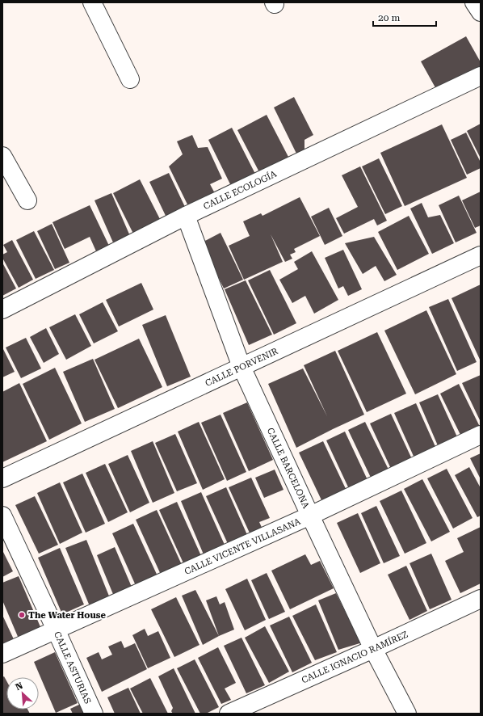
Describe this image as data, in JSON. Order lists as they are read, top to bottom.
{
  "streets": {
    "street": [
      "CALLE ECOLOGÍA",
      "CALLE PORVENIR",
      "CALLE BARCELONA",
      "CALLE VICENTE VILLASANA",
      "CALLE IGNACIO RAMÍREZ",
      "CALLE ASTURIAS"
    ]
  },
  "crossings": [
    ["CALLE ECOLOGÍA", "CALLE BARCELONA"],
    ["CALLE PORVENIR", "CALLE BARCELONA"],
    ["CALLE BARCELONA", "CALLE VICENTE VILLASANA"],
    ["CALLE BARCELONA", "CALLE IGNACIO RAMÍREZ"],
    ["CALLE VICENTE VILLASANA", "CALLE ASTURIAS"]
  ],
  "places": ["The Water House"],
  "scale_bar": "20 m",
  "north": "top left"
}
